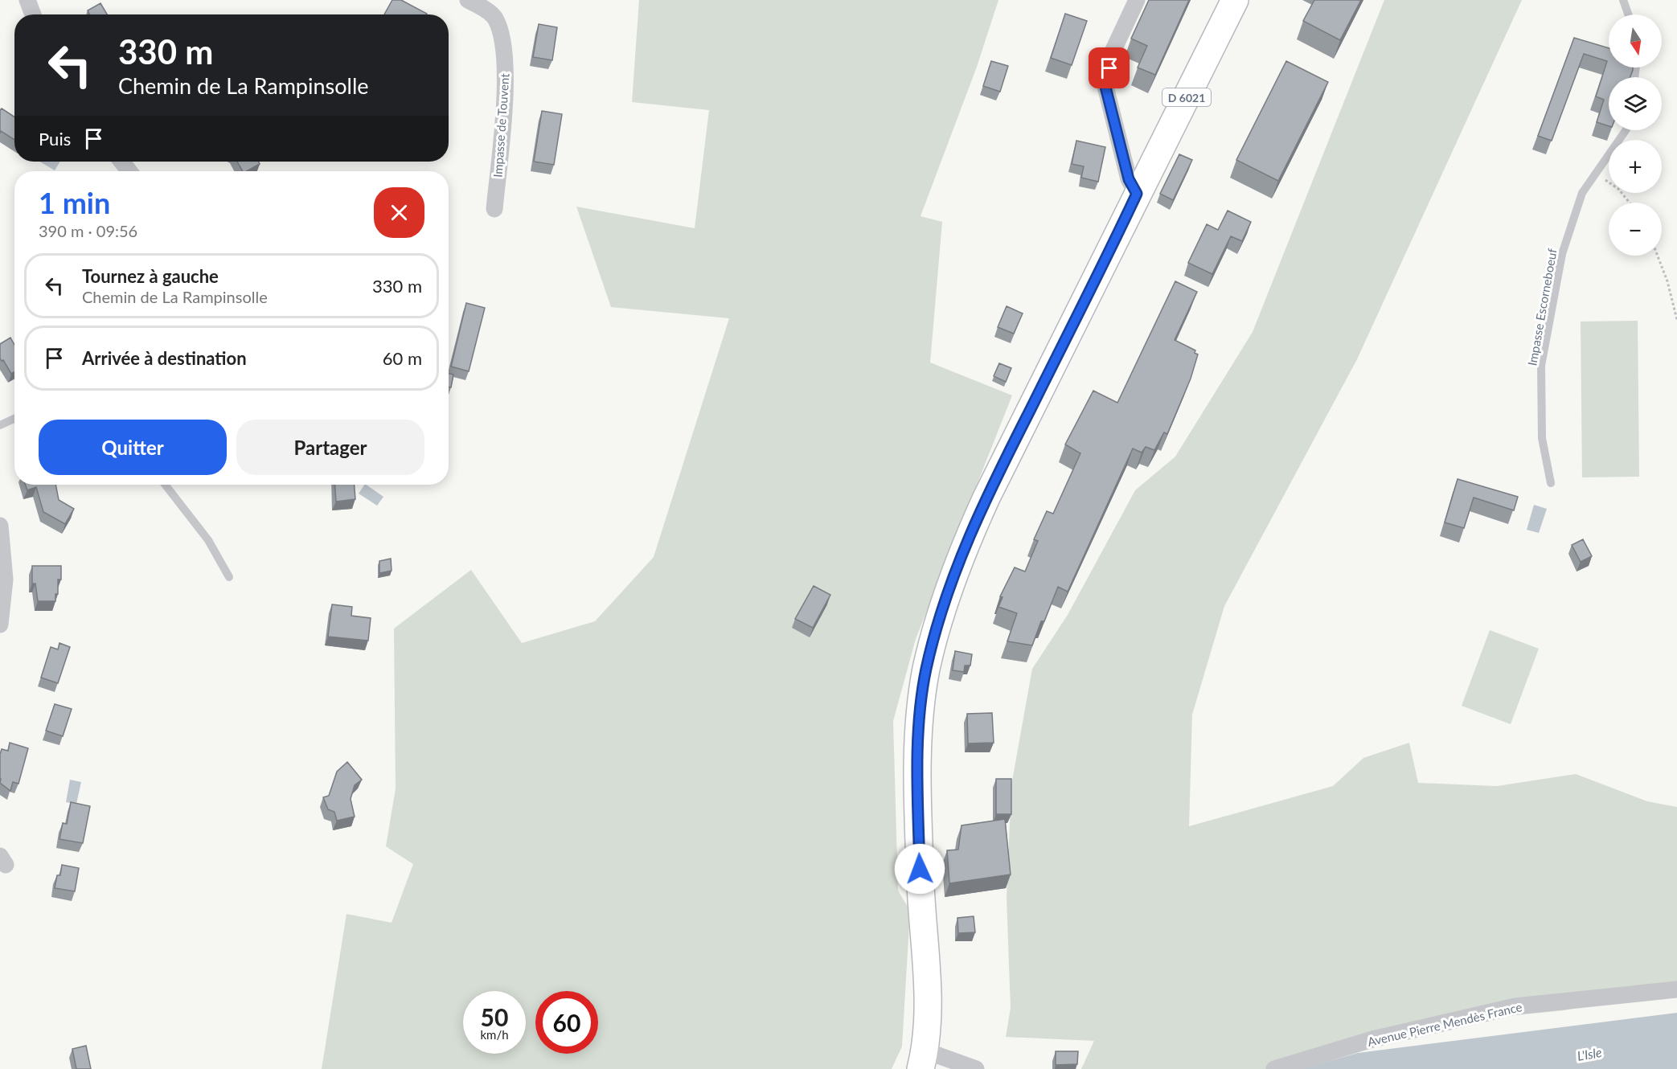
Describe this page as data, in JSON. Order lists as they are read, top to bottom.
{
  "streets": {
    "main road": ["D 6021"],
    "street": ["Impasse de Touvent", "Avenue Pierre Mendès France"],
    "lane": ["Impasse Escorneboeuf"]
  },
  "water": ["L'Isle"],
  "north": "bottom",
  "page": {
    "map_buttons": ["+", "−"],
    "turn": ["330 m", "Chemin de La Rampinsolle"],
    "then": "Puis",
    "heading": ["1 min", "390 m · 09:56"],
    "list": [
      {
        "name": "Tournez à gauche",
        "note": "Chemin de La Rampinsolle",
        "value": "330 m"
      },
      {
        "name": "Arrivée à destination",
        "value": "60 m"
      }
    ],
    "buttons": ["Quitter", "Partager"],
    "speed": "50 km/h",
    "limit": "60"
  }
}
